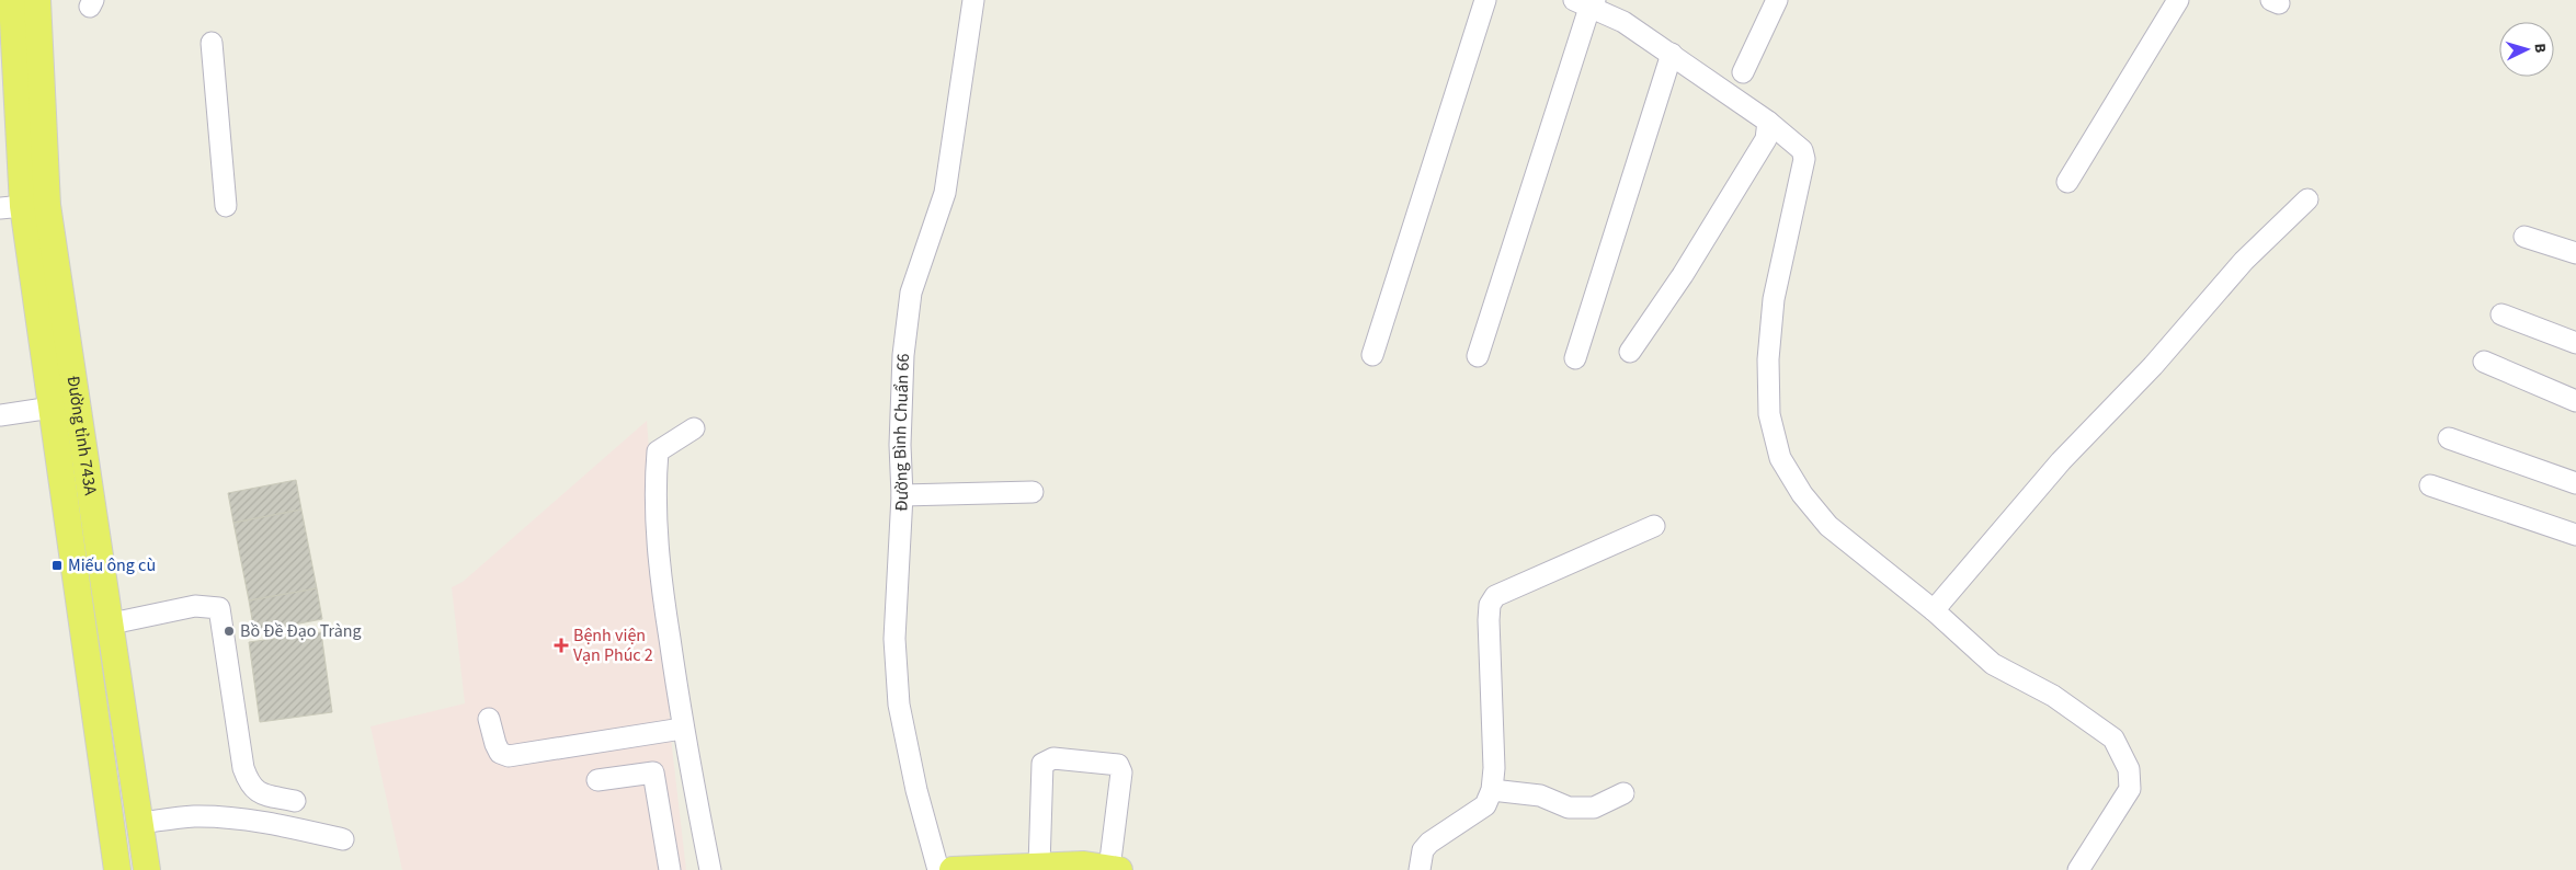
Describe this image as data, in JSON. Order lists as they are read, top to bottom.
{
  "streets": {
    "main road": ["Đường tỉnh 743A"],
    "street": ["Đường Bình Chuẩn 66"]
  },
  "places": {
    "transit": ["Miếu ông cù"],
    "other": ["Bồ Đề Đạo Tràng"],
    "health": ["Bệnh viện Vạn Phúc 2"]
  },
  "north": "right"
}
